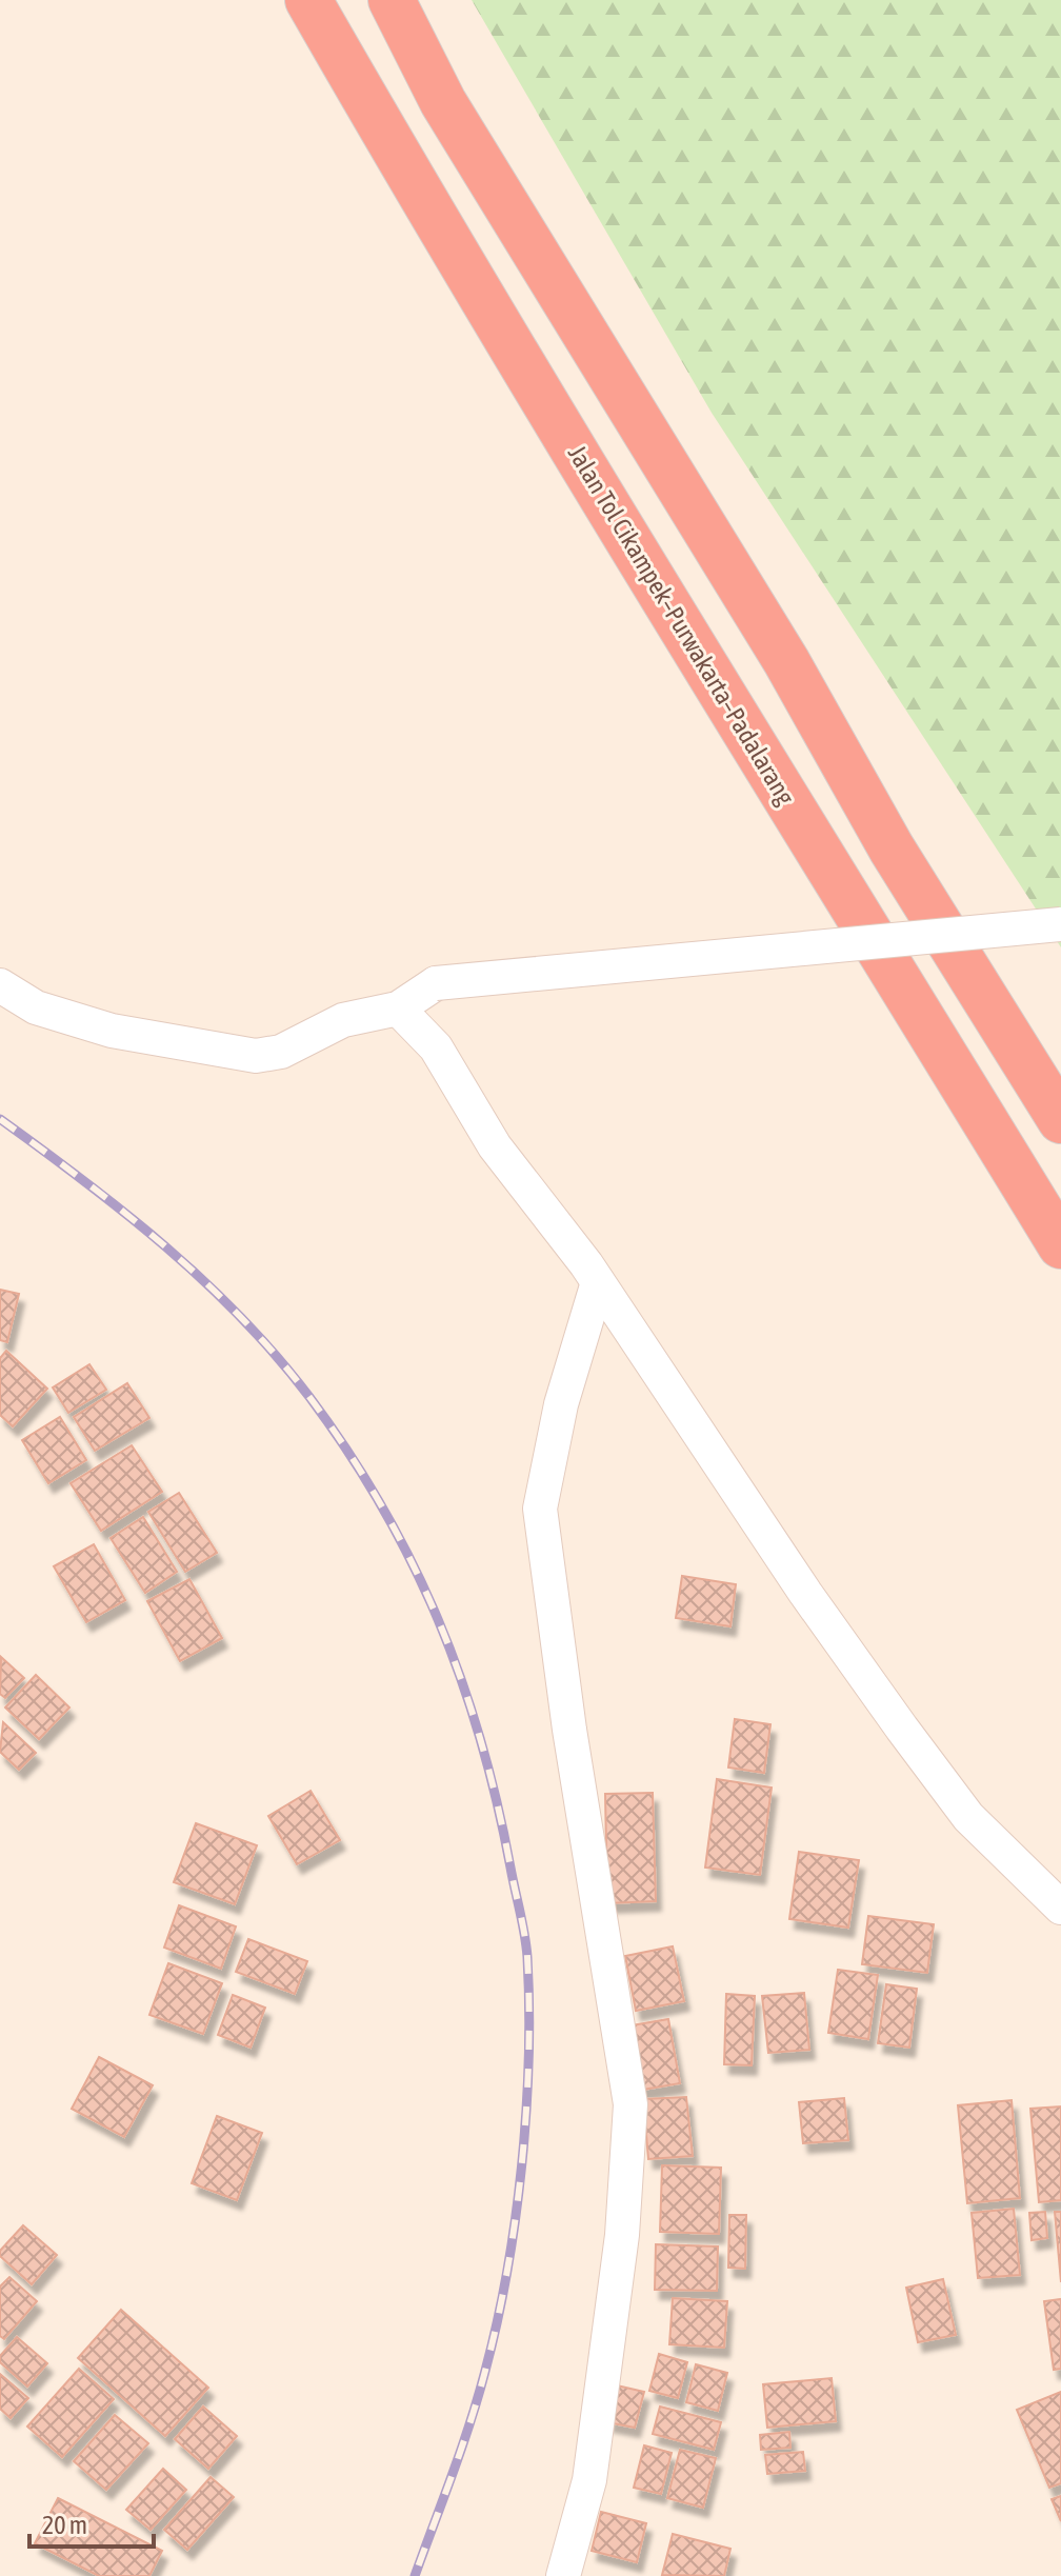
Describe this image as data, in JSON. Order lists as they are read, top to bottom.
{
  "streets": {
    "highway": ["Jalan Tol Cikampek–Purwakarta–Padalarang"]
  },
  "scale_bar": "20 m"
}
